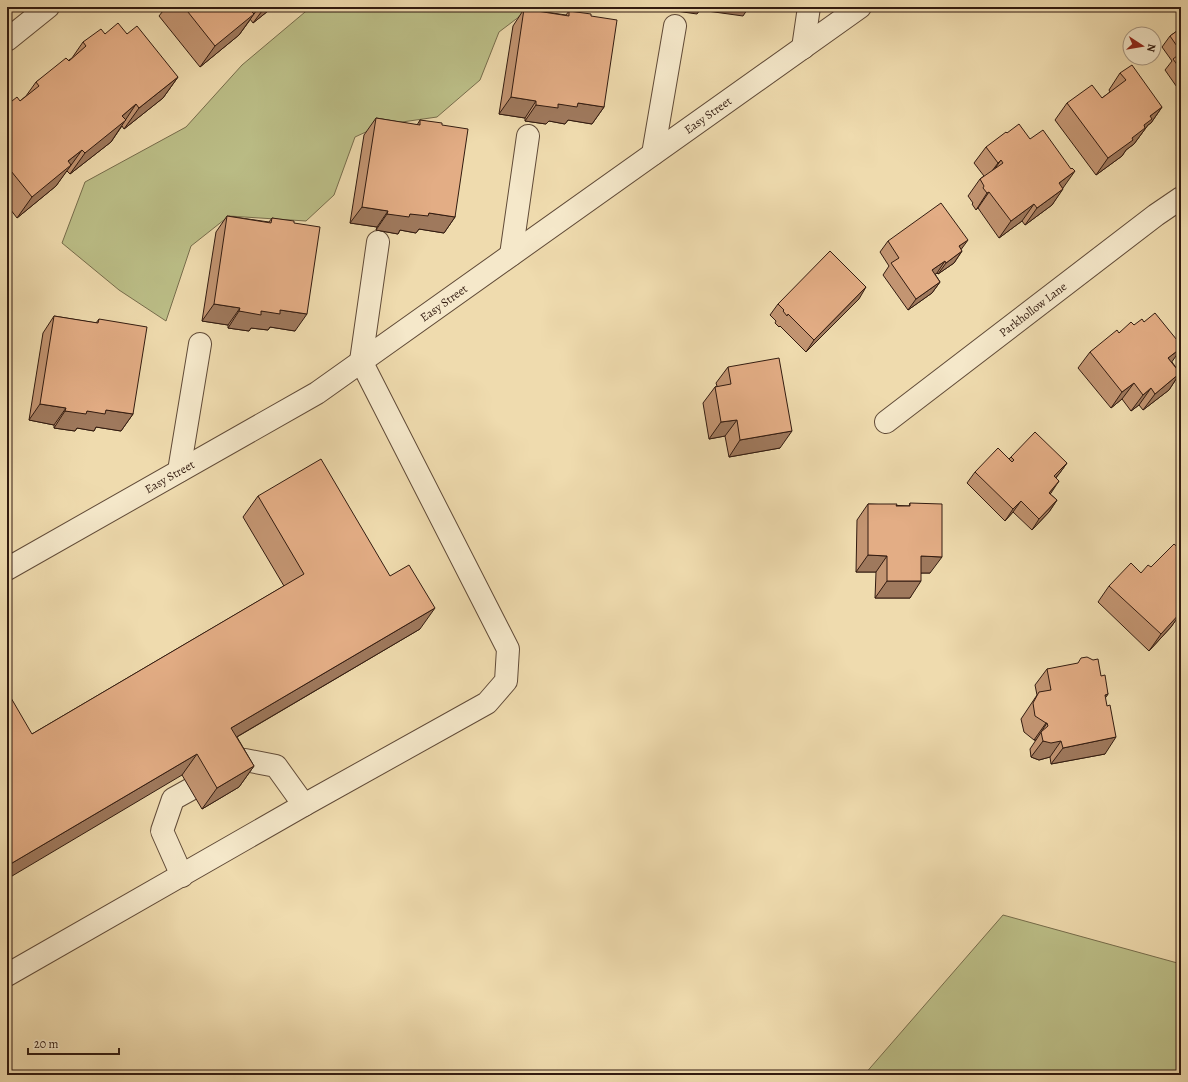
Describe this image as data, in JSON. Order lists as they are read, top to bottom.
{
  "streets": {
    "street": ["Easy Street", "Parkhollow Lane"]
  },
  "scale_bar": "20 m",
  "north": "right"
}
